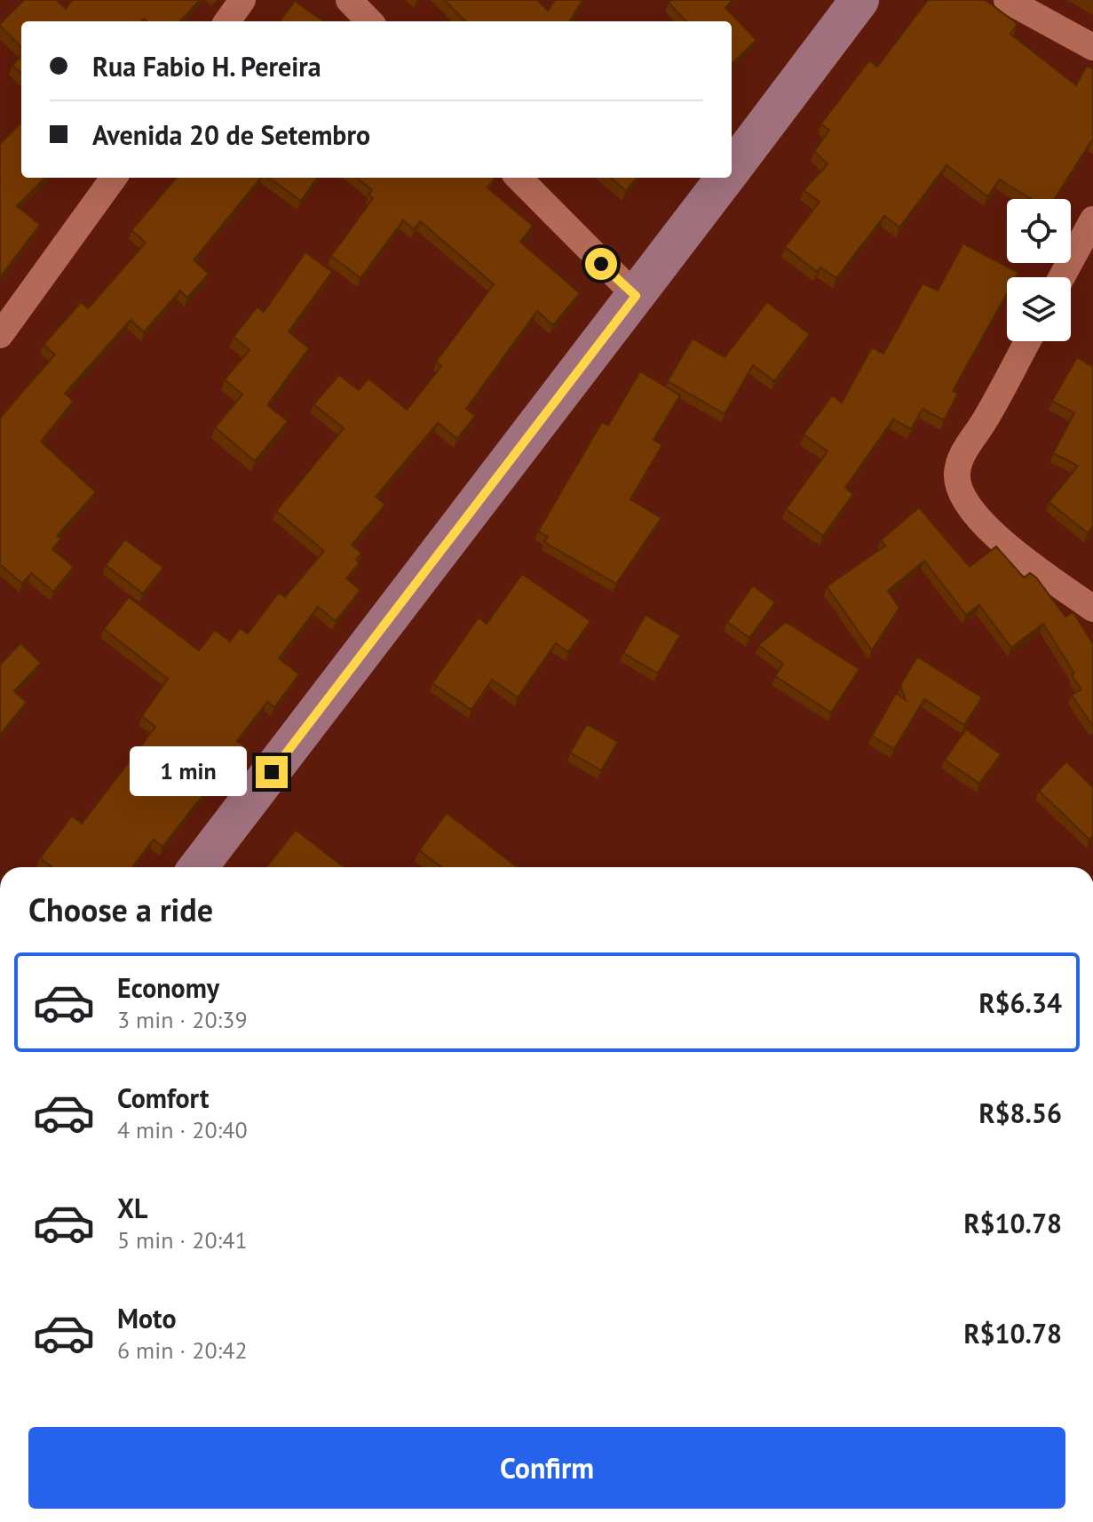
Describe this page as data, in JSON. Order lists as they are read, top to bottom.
{
  "page": {
    "banner": ["Rua Fabio H. Pereira", "Avenida 20 de Setembro"],
    "bubble": "1 min",
    "heading": "Choose a ride",
    "list": [
      {
        "name": "Economy",
        "note": "3 min · 20:39",
        "value": "R$6.34"
      },
      {
        "name": "Comfort",
        "note": "4 min · 20:40",
        "value": "R$8.56"
      },
      {
        "name": "XL",
        "note": "5 min · 20:41",
        "value": "R$10.78"
      },
      {
        "name": "Moto",
        "note": "6 min · 20:42",
        "value": "R$10.78"
      }
    ],
    "buttons": "Confirm"
  }
}
